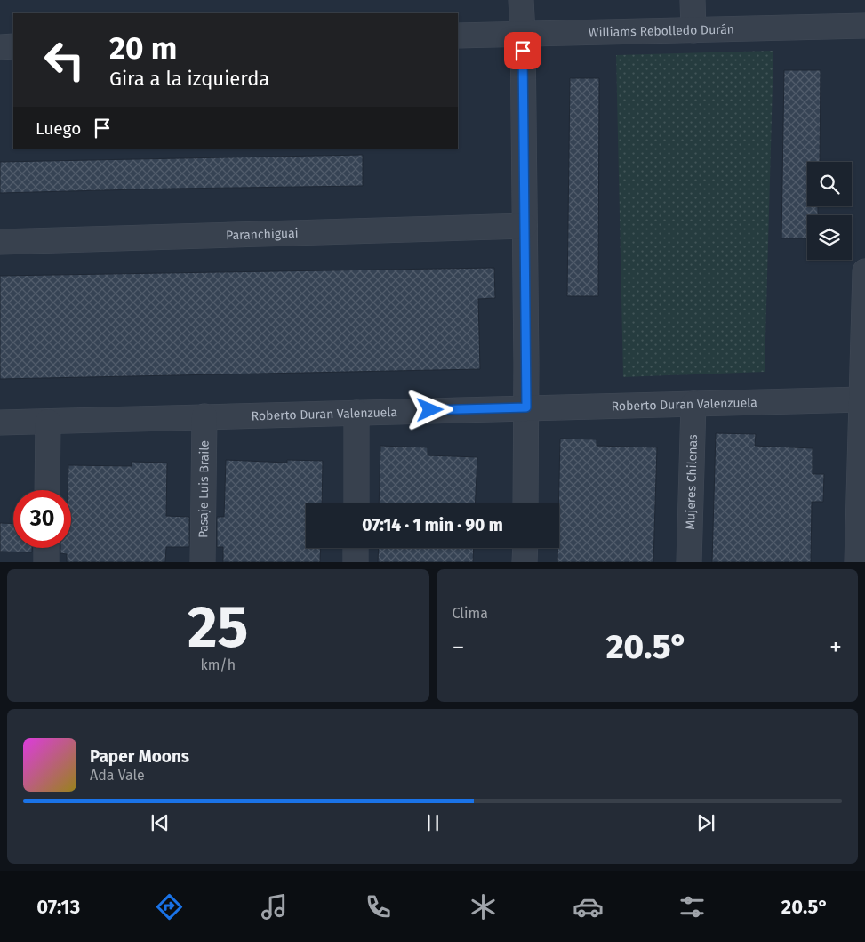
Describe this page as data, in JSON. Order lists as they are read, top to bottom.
{
  "streets": {
    "street": [
      "Williams Rebolledo Durán",
      "Paranchiguai",
      "Roberto Duran Valenzuela",
      "Mujeres Chilenas",
      "Pasaje Luis Braile"
    ]
  },
  "crossings": [
    ["Roberto Duran Valenzuela", "Mujeres Chilenas"],
    ["Roberto Duran Valenzuela", "Pasaje Luis Braile"]
  ],
  "page": {
    "turn": ["20 m", "Gira a la izquierda"],
    "then": "Luego",
    "limit": "30",
    "trip": "07:14 · 1 min · 90 m",
    "tile": [
      ["25", "km/h"],
      "Clima"
    ],
    "heat": ["−", "20.5°", "+"],
    "song": ["Paper Moons", "Ada Vale"],
    "tabs": ["07:13", "20.5°"]
  }
}
